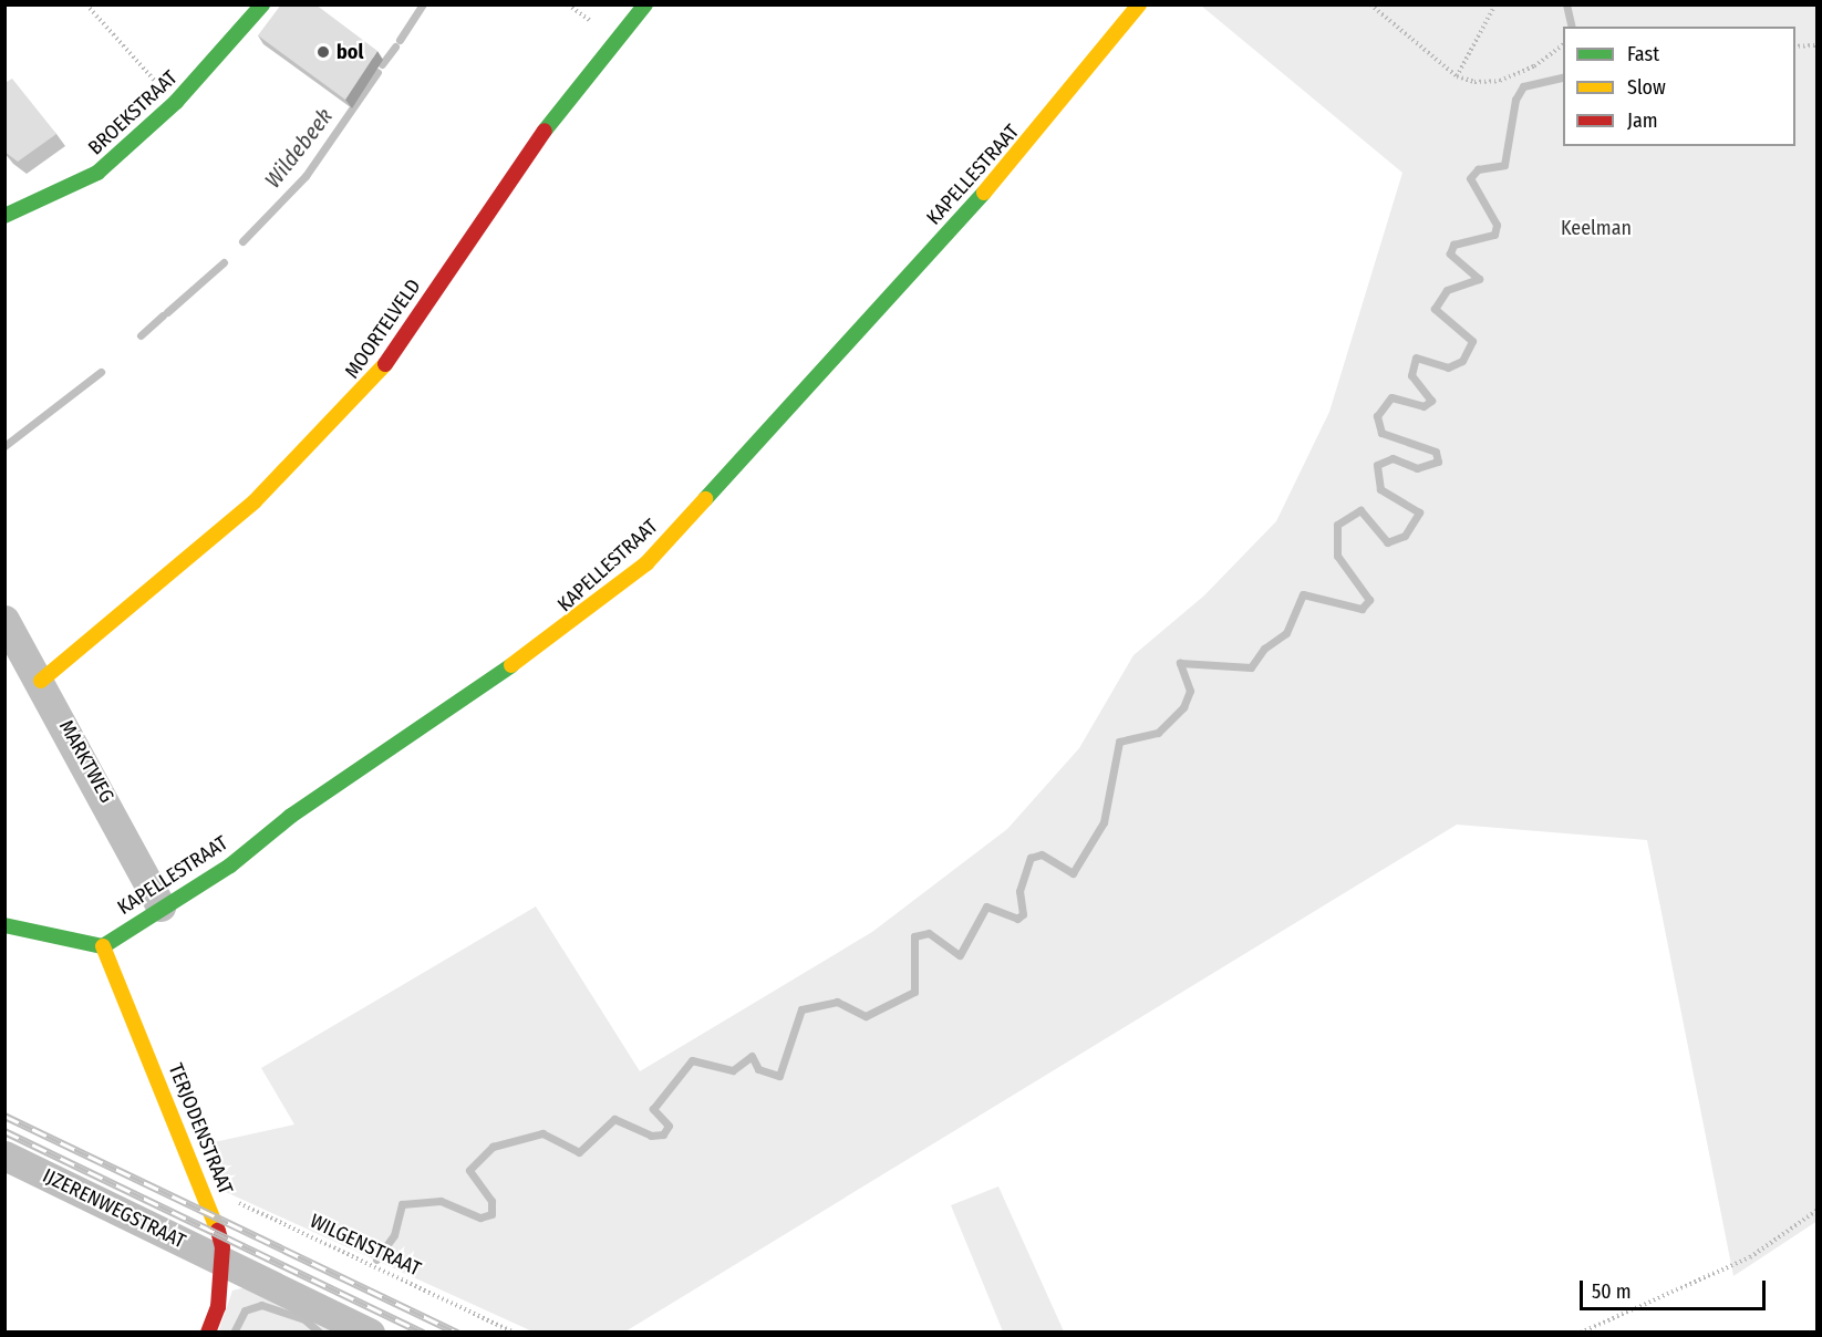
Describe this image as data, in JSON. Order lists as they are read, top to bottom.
{
  "streets": {
    "street": [
      "BROEKSTRAAT",
      "KAPELLESTRAAT",
      "MOORTELVELD",
      "MARKTWEG",
      "TERJODENSTRAAT",
      "IJZERENWEGSTRAAT"
    ],
    "path": ["WILGENSTRAAT"]
  },
  "crossings": [
    ["KAPELLESTRAAT", "MARKTWEG"],
    ["KAPELLESTRAAT", "TERJODENSTRAAT"],
    ["MOORTELVELD", "MARKTWEG"],
    ["TERJODENSTRAAT", "IJZERENWEGSTRAAT"],
    ["TERJODENSTRAAT", "WILGENSTRAAT"]
  ],
  "water": ["Wildebeek"],
  "parks": ["Keelman"],
  "places": ["bol"],
  "legend": ["Fast", "Slow", "Jam"],
  "scale_bar": "50 m"
}
